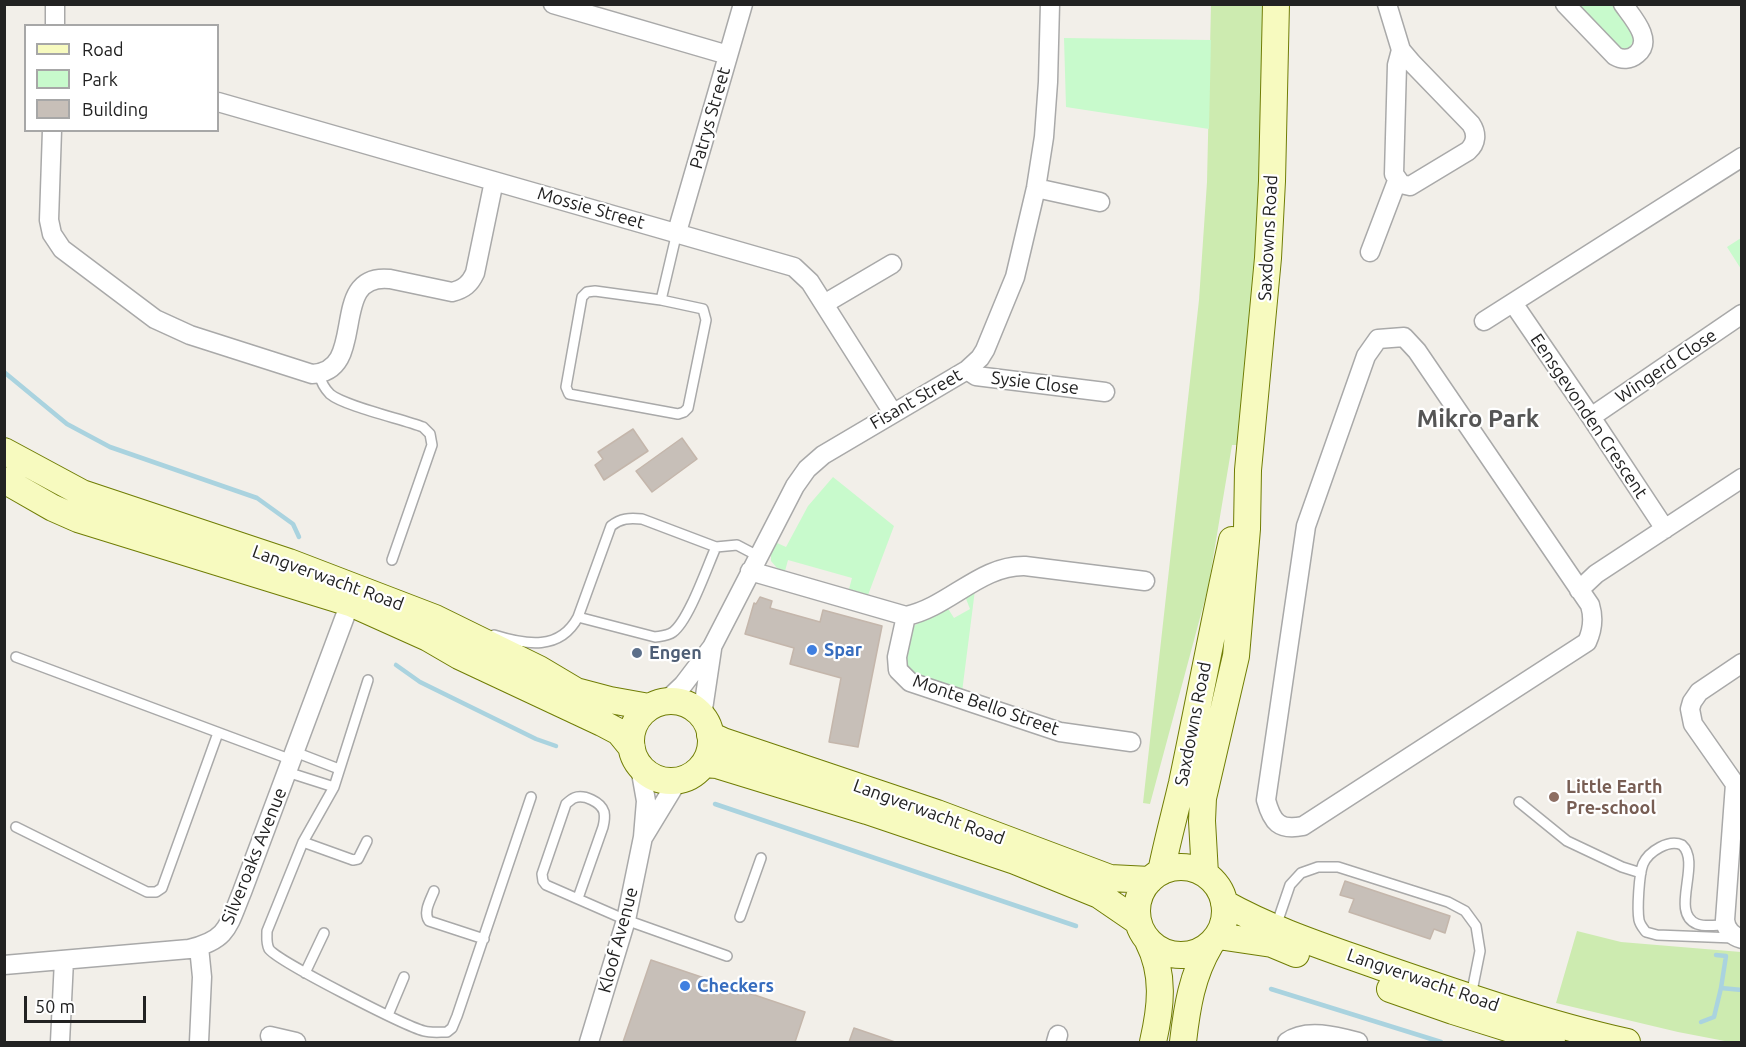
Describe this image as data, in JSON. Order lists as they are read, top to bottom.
{
  "streets": {
    "street": [
      "Patrys Street",
      "Mossie Street",
      "Saxdowns Road",
      "Wingerd Close",
      "Sysie Close",
      "Fisant Street",
      "Eensgevonden Crescent",
      "Langverwacht Road",
      "Monte Bello Street",
      "Silveroaks Avenue",
      "Kloof Avenue"
    ]
  },
  "crossings": [
    ["Patrys Street", "Mossie Street"],
    ["Mossie Street", "Fisant Street"],
    ["Saxdowns Road", "Langverwacht Road"],
    ["Wingerd Close", "Eensgevonden Crescent"],
    ["Sysie Close", "Fisant Street"],
    ["Fisant Street", "Langverwacht Road"],
    ["Fisant Street", "Kloof Avenue"],
    ["Langverwacht Road", "Silveroaks Avenue"],
    ["Langverwacht Road", "Kloof Avenue"]
  ],
  "districts": ["Mikro Park"],
  "places": [
    "Spar",
    "Engen",
    "Little Earth Pre-school",
    "Checkers"
  ],
  "legend": ["Road", "Park", "Building"],
  "scale_bar": "50 m"
}
